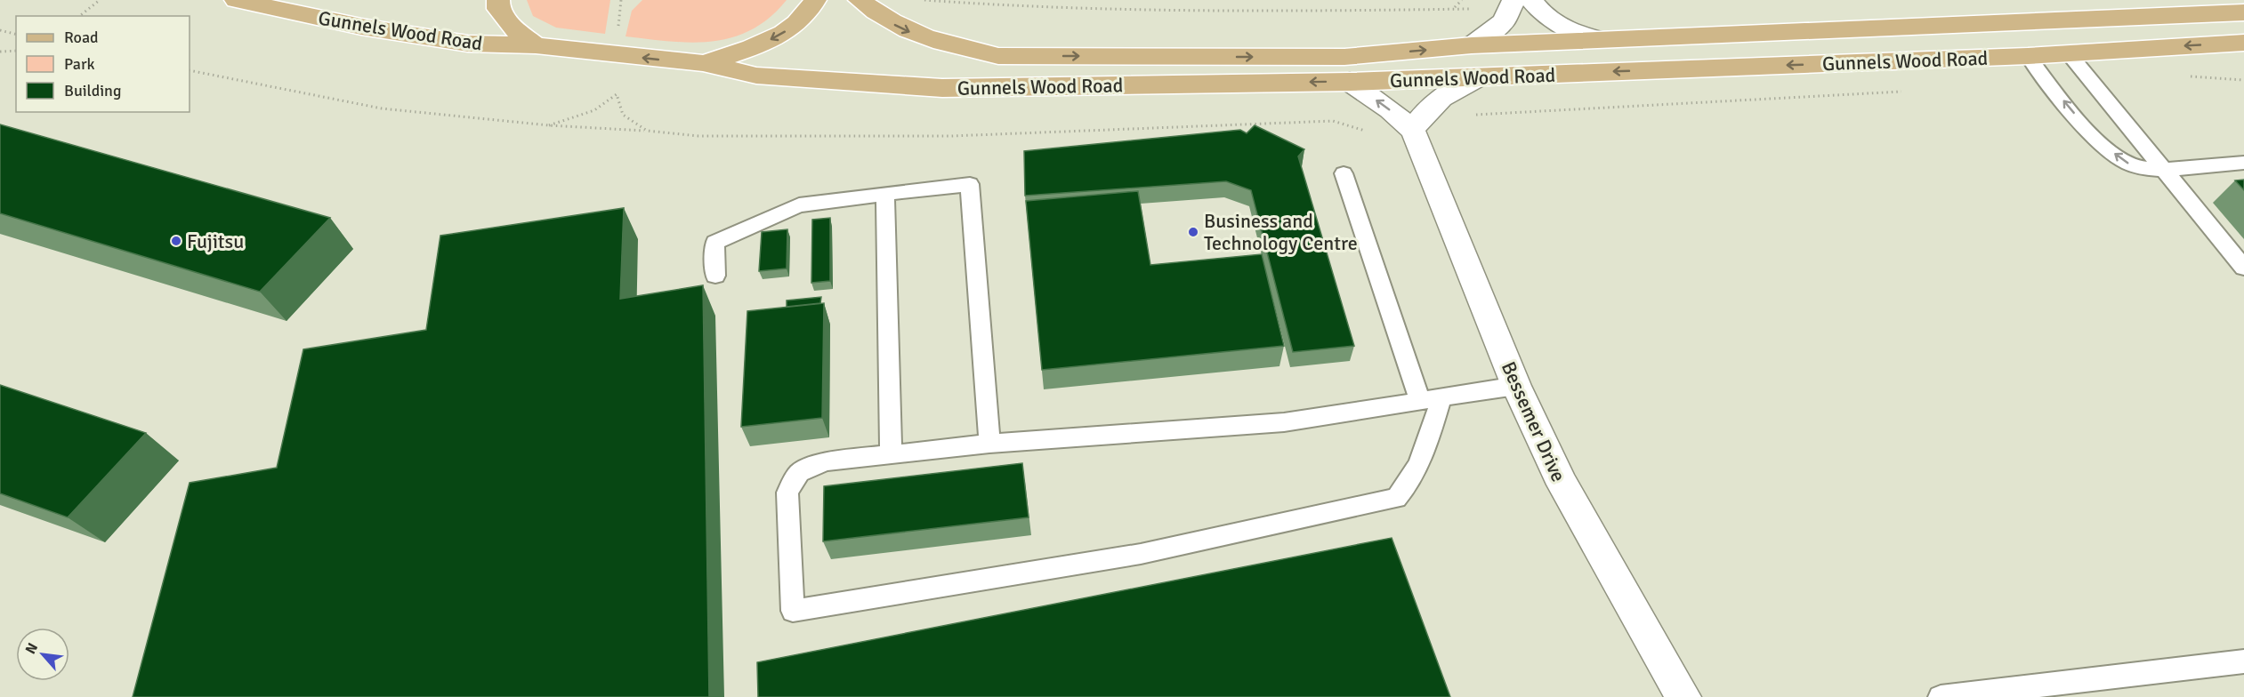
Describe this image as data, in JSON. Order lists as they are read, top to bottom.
{
  "streets": {
    "main road": ["Gunnels Wood Road"],
    "street": ["Bessemer Drive"]
  },
  "crossings": [
    ["Gunnels Wood Road", "Bessemer Drive"]
  ],
  "places": ["Business and Technology Centre", "Fujitsu"],
  "legend": ["Road", "Park", "Building"],
  "north": "top left"
}
